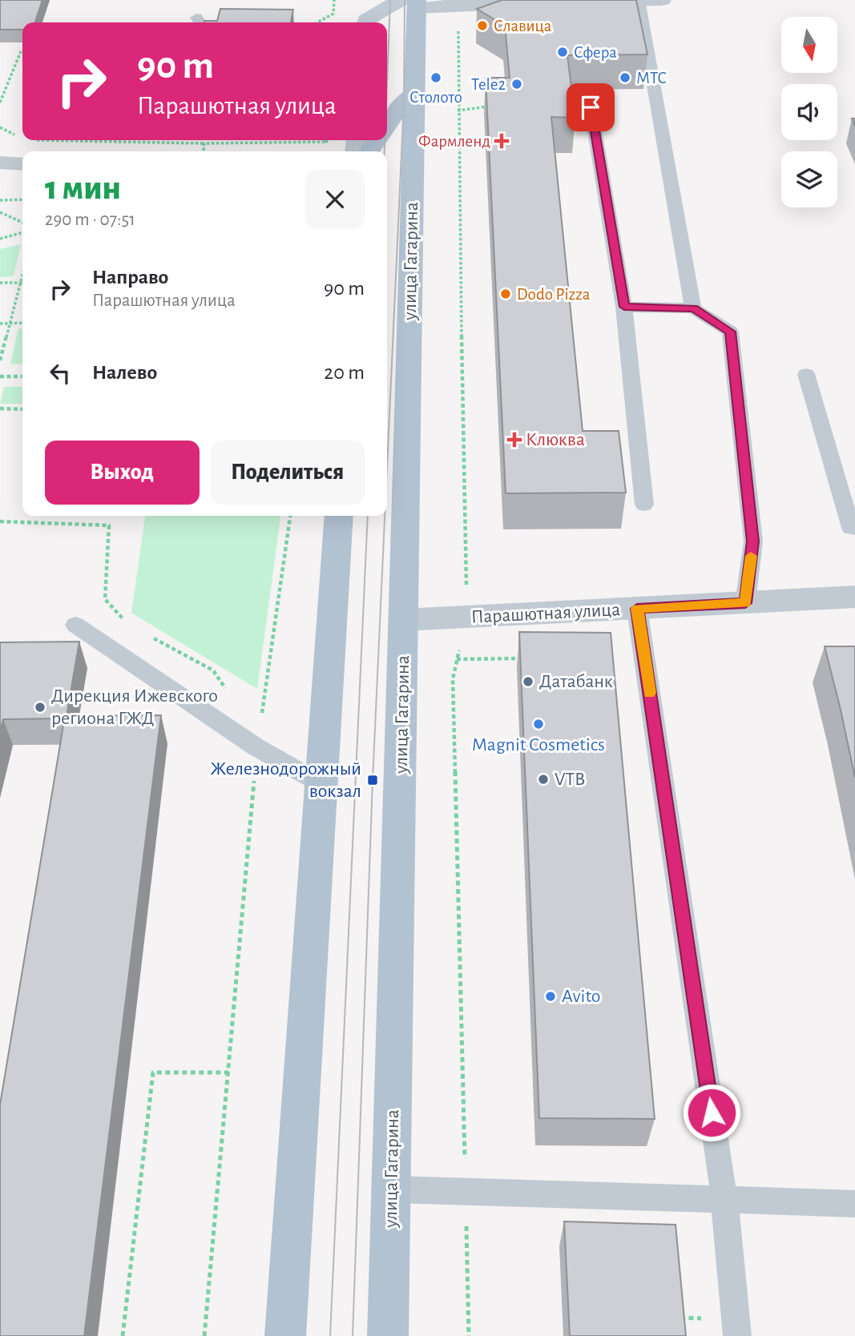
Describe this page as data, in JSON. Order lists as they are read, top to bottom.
{
  "streets": {
    "main road": ["улица Гагарина"],
    "street": ["Парашютная улица"]
  },
  "crossings": [
    ["улица Гагарина", "Парашютная улица"]
  ],
  "places": {
    "other": [
      "Славица",
      "Сфера",
      "Столото",
      "МТС",
      "Tele2",
      "Dodo Pizza",
      "Датабанк",
      "Дирекция Ижевского региона ГЖД",
      "Magnit Cosmetics",
      "VTB",
      "Avito"
    ],
    "health": ["Фармленд", "Клюква"],
    "transit": ["Железнодорожный вокзал"]
  },
  "north": "bottom",
  "page": {
    "turn": ["90 m", "Парашютная улица"],
    "heading": ["1 мин", "290 m · 07:51"],
    "list": [
      {
        "name": "Направо",
        "note": "Парашютная улица",
        "value": "90 m"
      },
      {
        "name": "Налево",
        "value": "20 m"
      }
    ],
    "buttons": ["Выход", "Поделиться"]
  }
}
